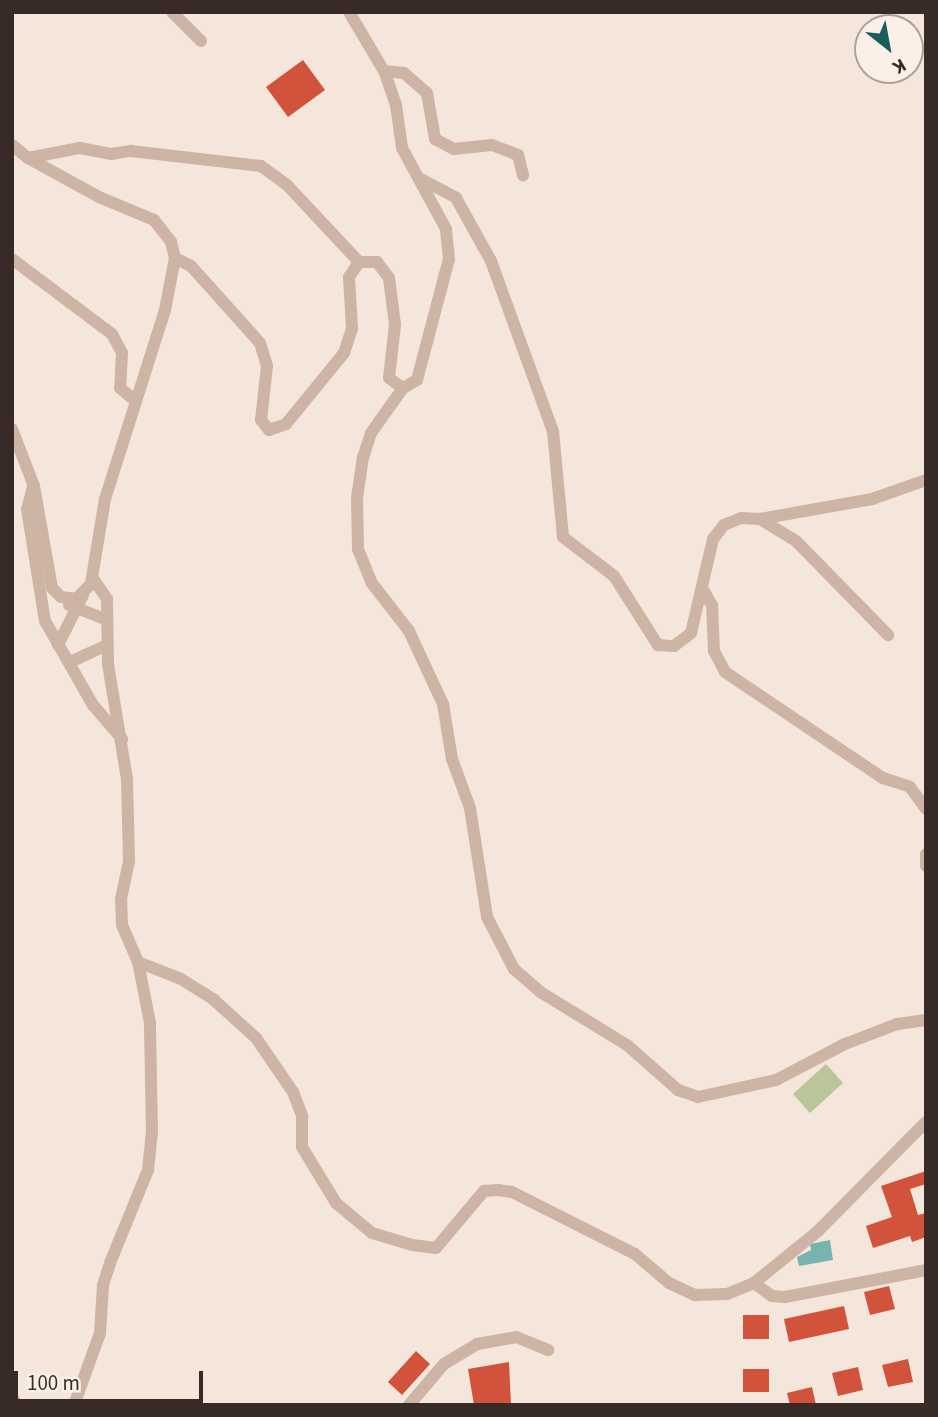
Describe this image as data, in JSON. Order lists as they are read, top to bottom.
{
  "scale_bar": "100 m",
  "north": "bottom right"
}
